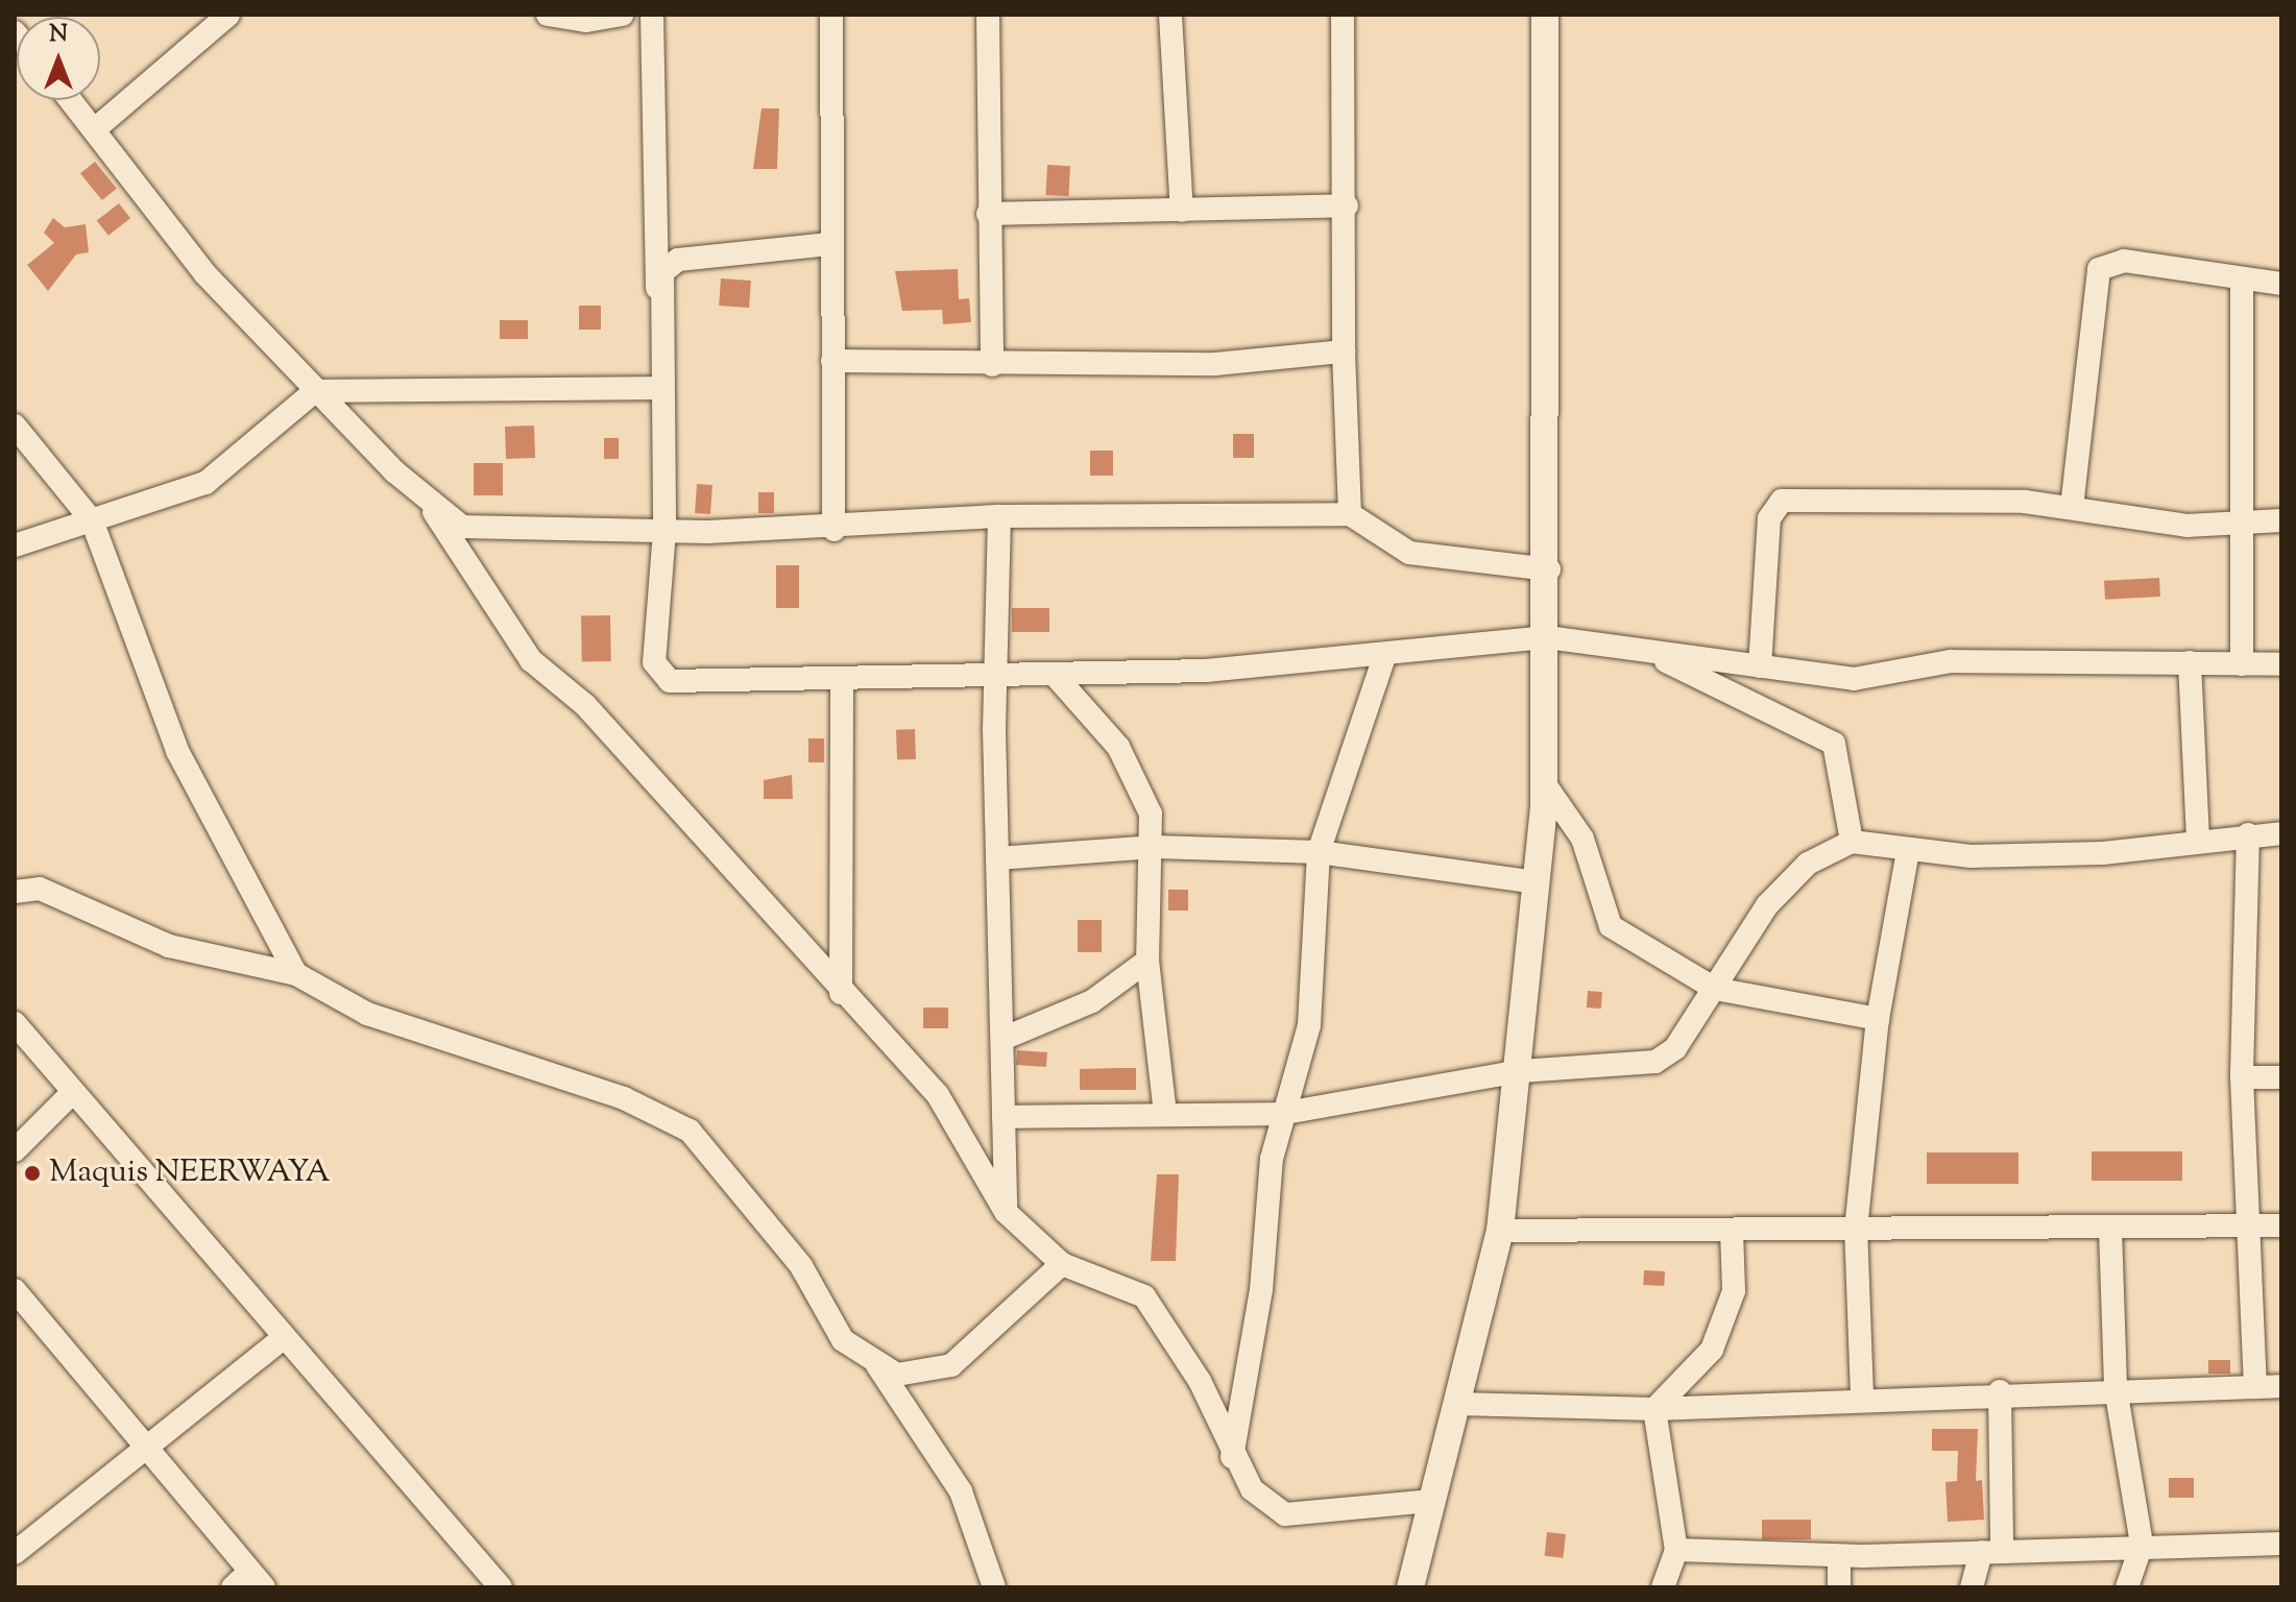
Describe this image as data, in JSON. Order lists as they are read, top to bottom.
{
  "places": ["Maquis NEERWAYA"],
  "north": "top"
}
